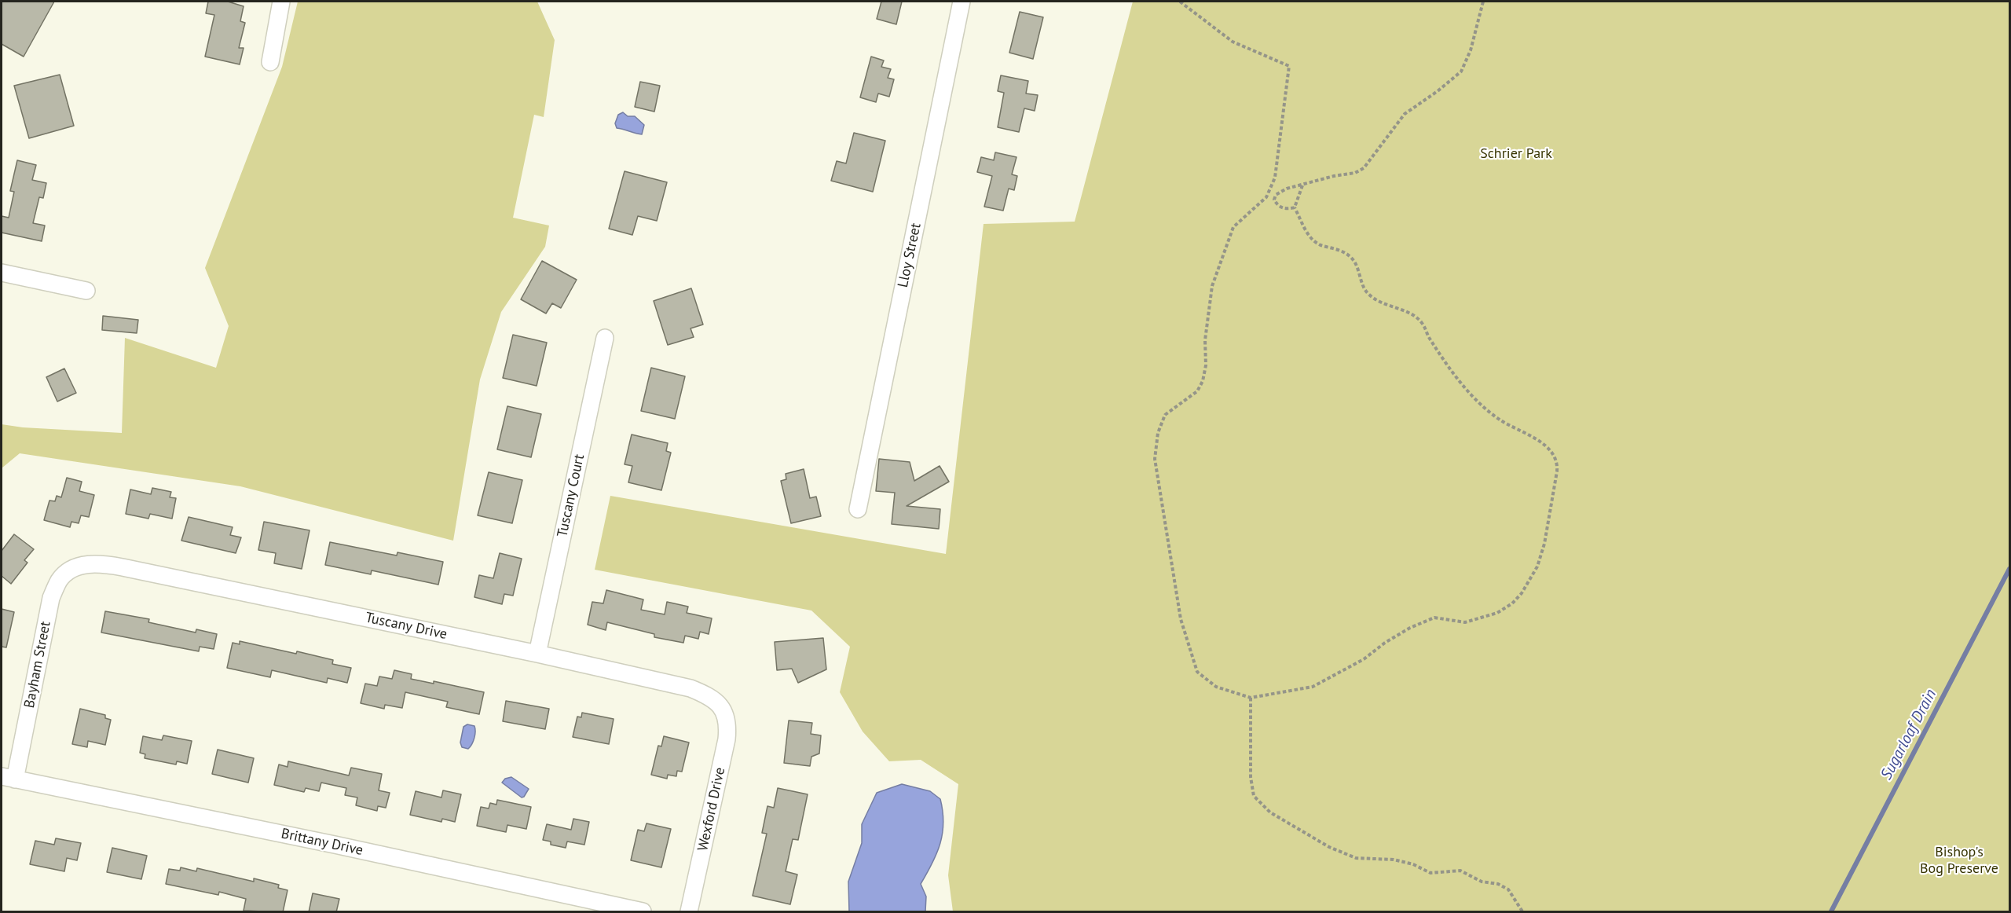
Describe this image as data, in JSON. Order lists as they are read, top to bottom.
{
  "streets": {
    "street": [
      "Lloy Street",
      "Tuscany Court",
      "Tuscany Drive",
      "Bayham Street",
      "Wexford Drive",
      "Brittany Drive"
    ]
  },
  "crossings": [
    ["Tuscany Court", "Tuscany Drive"],
    ["Tuscany Drive", "Bayham Street"],
    ["Tuscany Drive", "Wexford Drive"],
    ["Bayham Street", "Brittany Drive"]
  ],
  "water": ["Sugarloaf Drain"],
  "parks": ["Schrier Park", "Bishop's Bog Preserve"]
}
